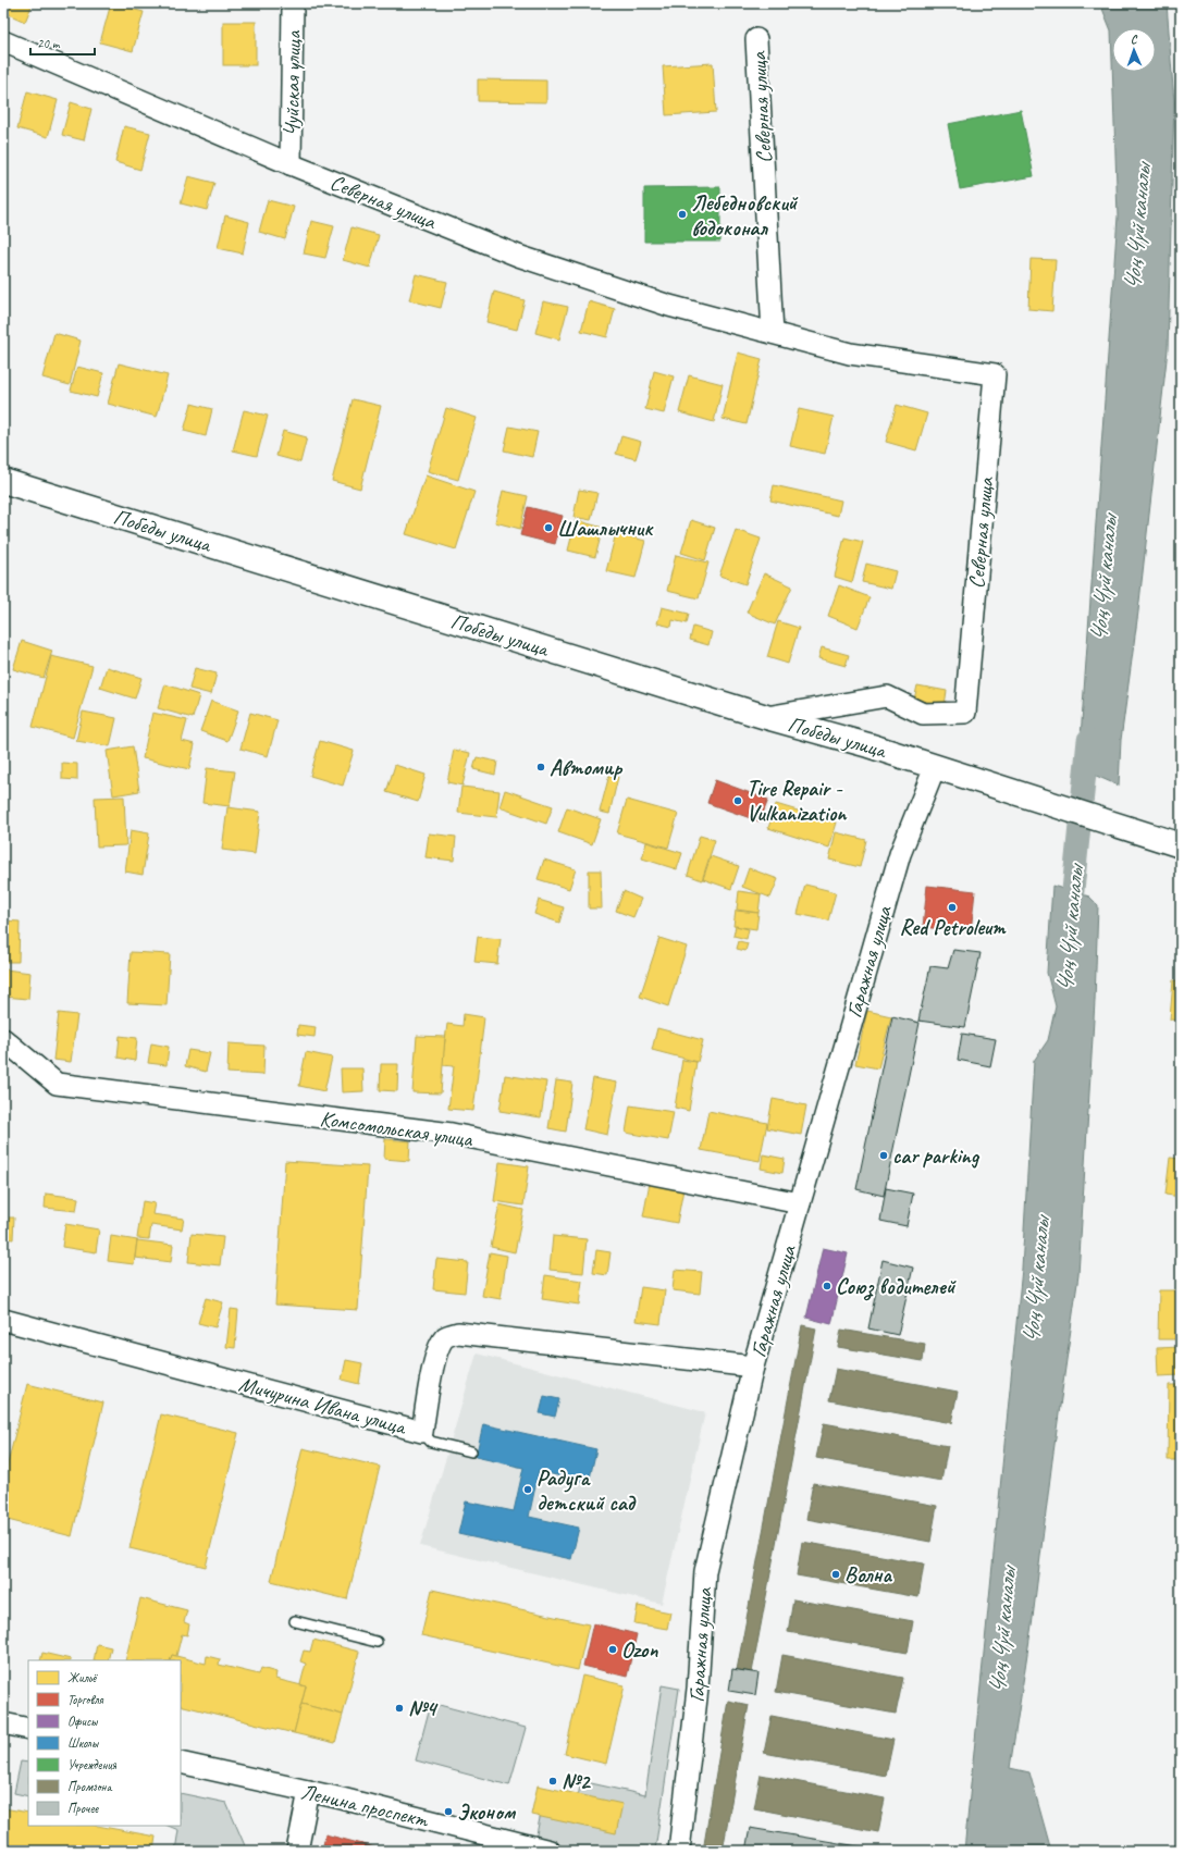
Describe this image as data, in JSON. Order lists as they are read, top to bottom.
{
  "streets": {
    "main road": ["Победы улица"],
    "street": [
      "Чуйская улица",
      "Северная улица",
      "Гаражная улица",
      "Комсомольская улица",
      "Мичурина Ивана улица",
      "Ленина проспект"
    ]
  },
  "crossings": [
    ["Чуйская улица", "Северная улица"],
    ["Северная улица", "Победы улица"],
    ["Победы улица", "Гаражная улица"],
    ["Гаражная улица", "Комсомольская улица"],
    ["Гаражная улица", "Мичурина Ивана улица"]
  ],
  "water": ["Чоң Чүй каналы"],
  "places": [
    "Лебедновский водоконал",
    "Шашлычник",
    "Автомир",
    "Tire Repair - Vulkanization",
    "Red Petroleum",
    "car parking",
    "Союз водителей",
    "Радуга детский сад",
    "Волна",
    "Ozon",
    "№4",
    "№2",
    "Эконом"
  ],
  "legend": [
    "Жильё",
    "Торговля",
    "Офисы",
    "Школы",
    "Учреждения",
    "Промзона",
    "Прочее"
  ],
  "scale_bar": "20 m",
  "north": "top"
}
